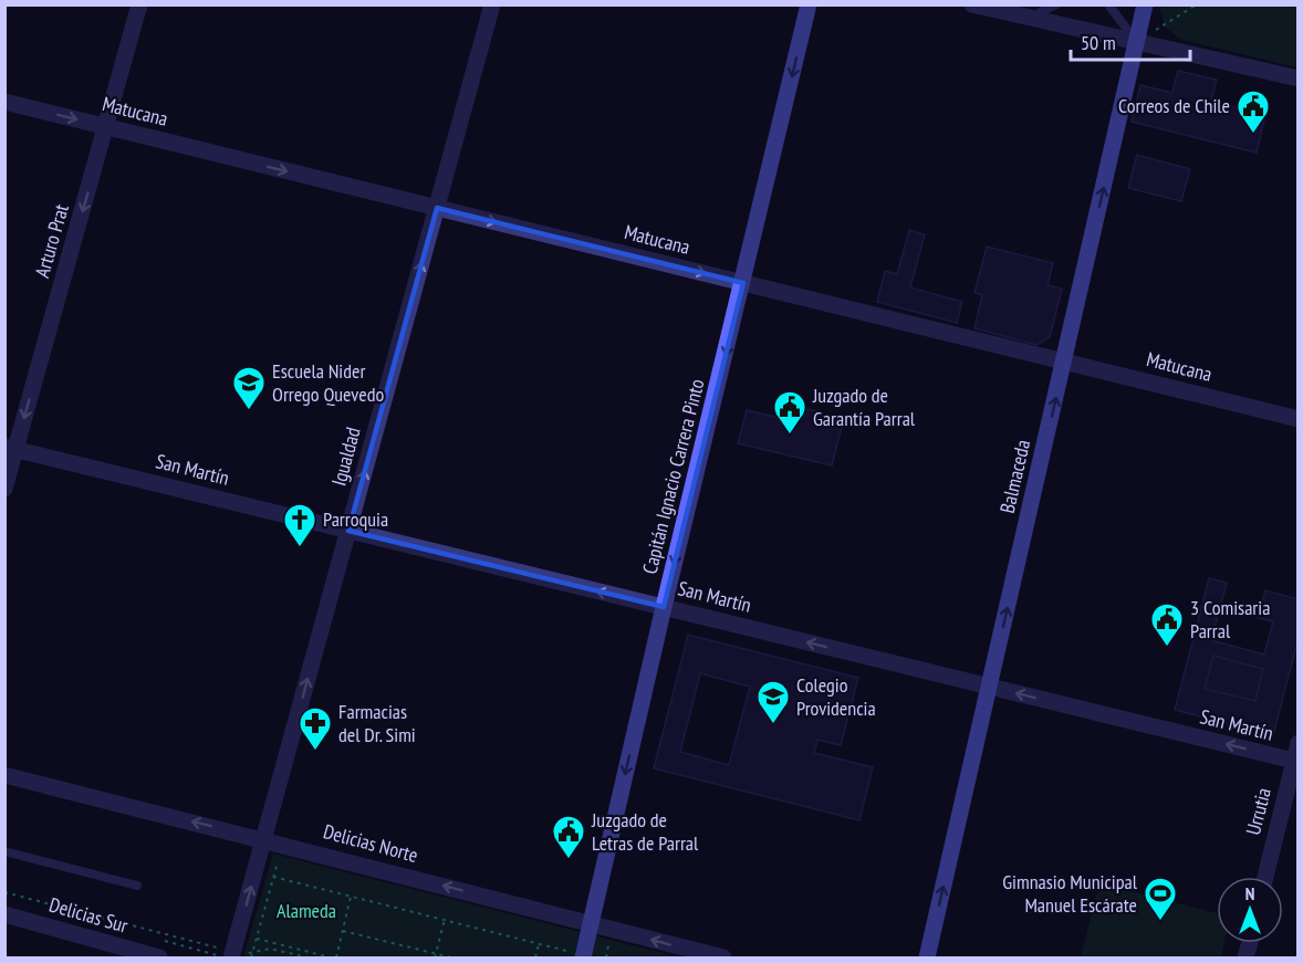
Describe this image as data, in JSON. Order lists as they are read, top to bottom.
{
  "streets": {
    "main road": ["Capitán Ignacio Carrera Pinto", "Balmaceda"],
    "street": [
      "Matucana",
      "Arturo Prat",
      "Igualdad",
      "San Martín",
      "Urrutia",
      "Delicias Norte",
      "Delicias Sur"
    ]
  },
  "crossings": [
    ["Matucana", "Arturo Prat"],
    ["Matucana", "Igualdad"],
    ["Matucana", "Capitán Ignacio Carrera Pinto"],
    ["Matucana", "Balmaceda"],
    ["Arturo Prat", "San Martín"],
    ["Igualdad", "San Martín"],
    ["Igualdad", "Delicias Norte"],
    ["San Martín", "Capitán Ignacio Carrera Pinto"],
    ["San Martín", "Balmaceda"],
    ["San Martín", "Urrutia"],
    ["Capitán Ignacio Carrera Pinto", "Delicias Norte"]
  ],
  "one_way": [
    "Matucana",
    "Arturo Prat",
    "Igualdad",
    "San Martín",
    "Capitán Ignacio Carrera Pinto",
    "Balmaceda",
    "Delicias Norte"
  ],
  "parks": ["Alameda"],
  "places": {
    "public building": [
      "Correos de Chile",
      "Juzgado de Garantía Parral",
      "3 Comisaria Parral",
      "Juzgado de Letras de Parral"
    ],
    "school or university": ["Escuela Nider Orrego Quevedo", "Colegio Providencia"],
    "church": ["Parroquia"],
    "pharmacy": ["Farmacias del Dr. Simi"],
    "sports": ["Gimnasio Municipal Manuel Escárate"]
  },
  "scale_bar": "50 m",
  "north": "top"
}
